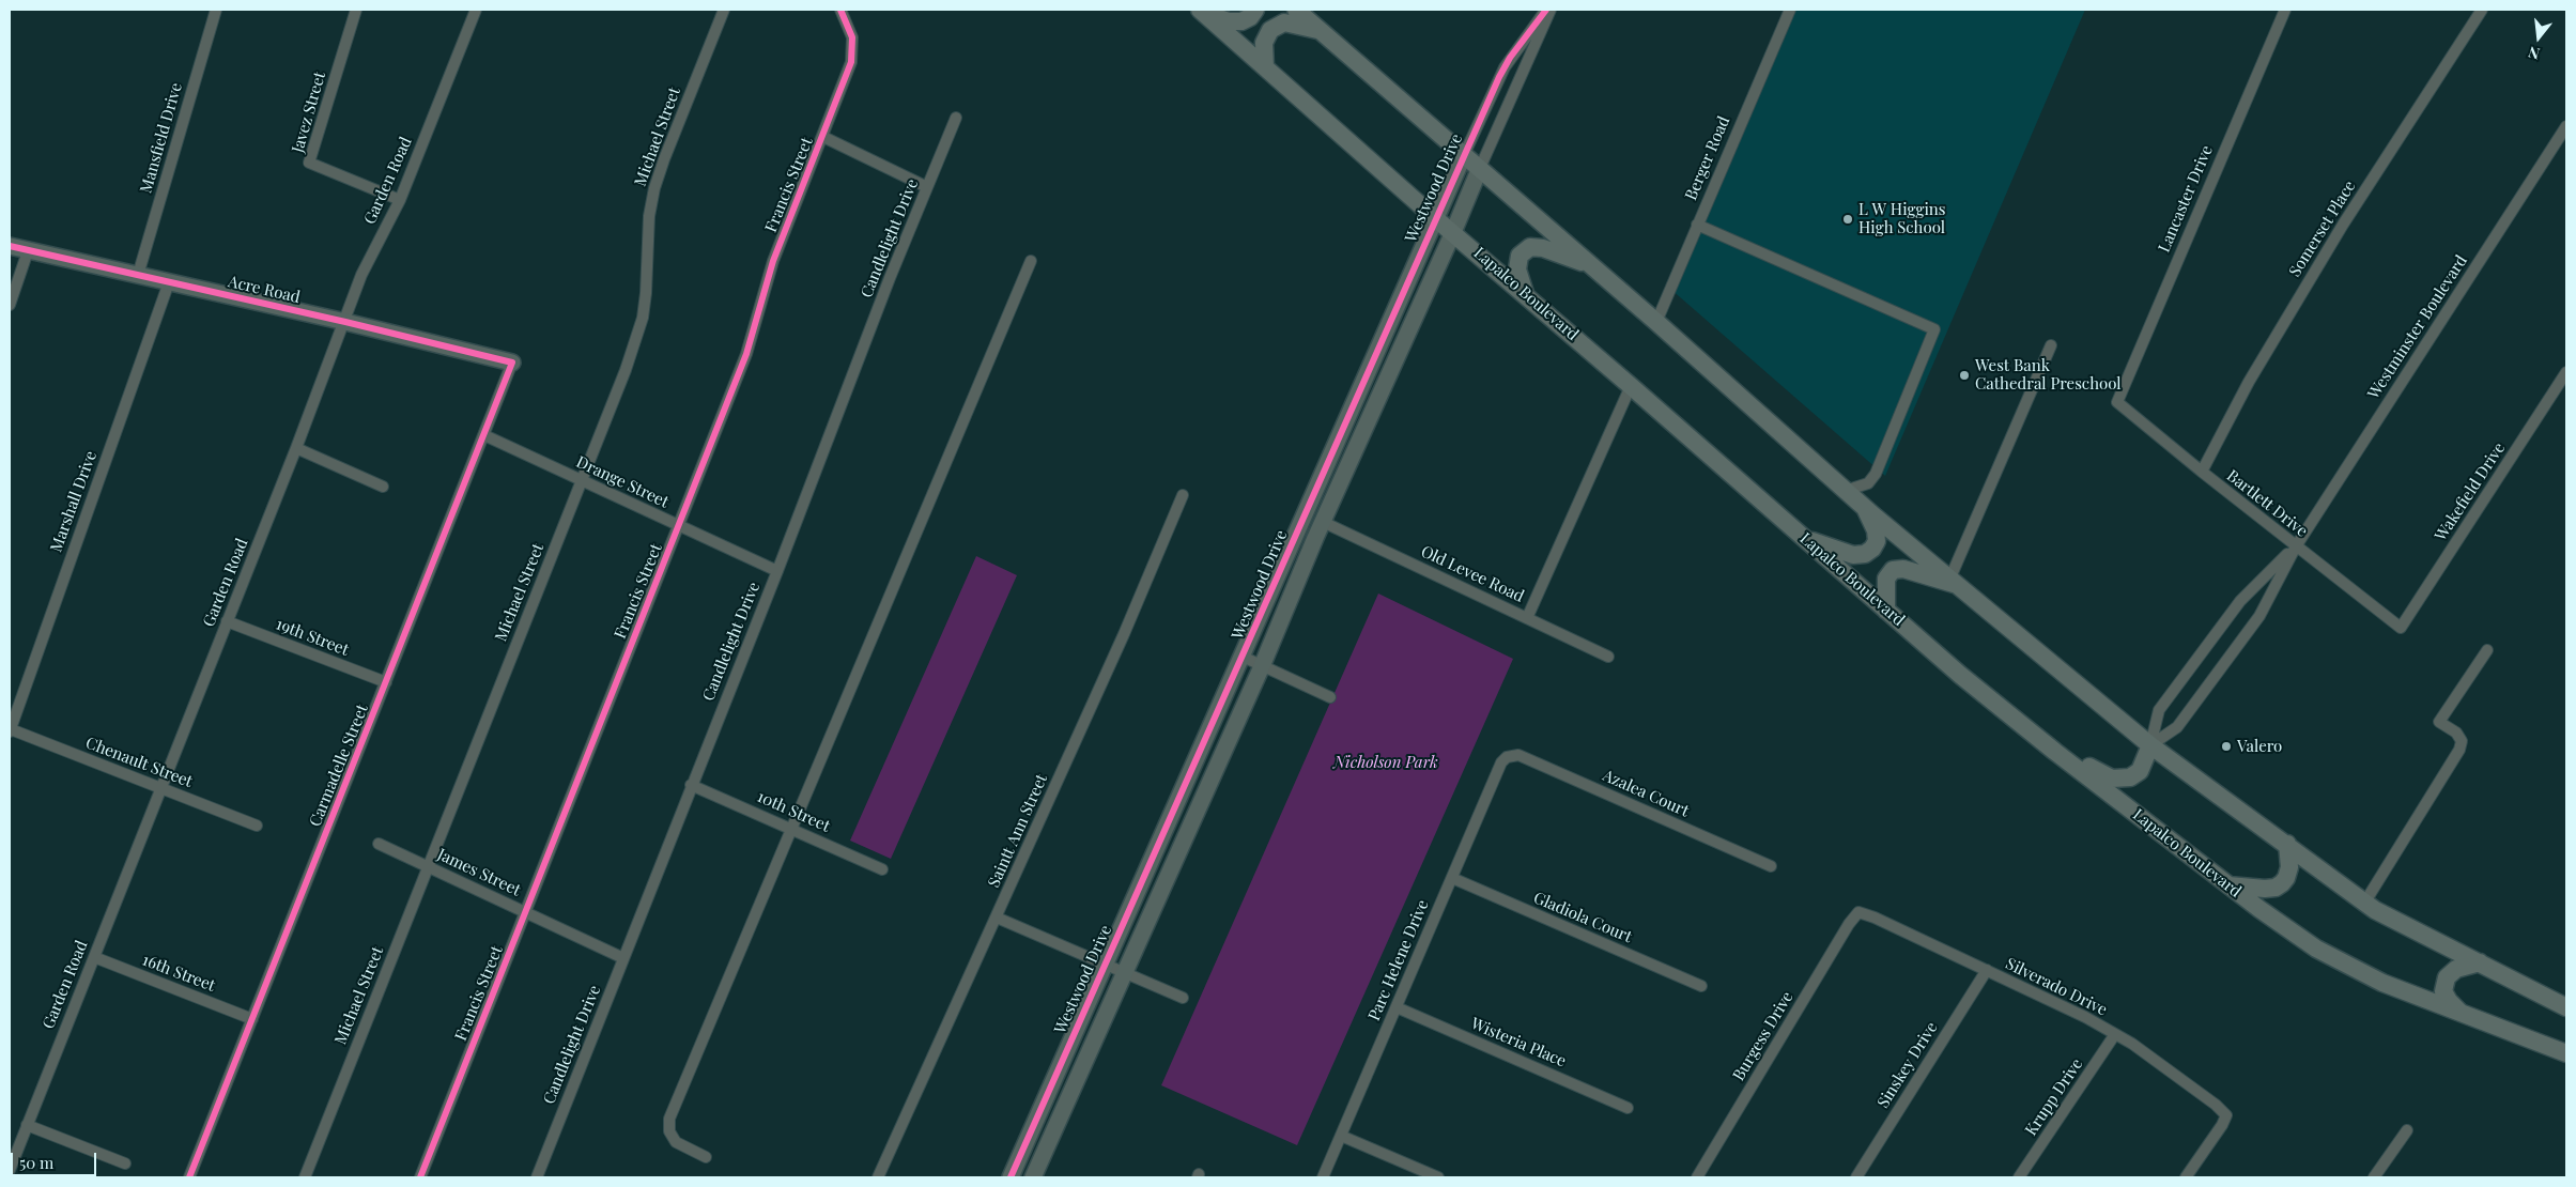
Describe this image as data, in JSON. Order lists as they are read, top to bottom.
{
  "streets": {
    "main road": ["Lapalco Boulevard"],
    "street": [
      "Javez Street",
      "Michael Street",
      "Mansfield Drive",
      "Berger Road",
      "Garden Road",
      "Francis Street",
      "Westwood Drive",
      "Lancaster Drive",
      "Somerset Place",
      "Candlelight Drive",
      "Acre Road",
      "Westminster Boulevard",
      "Drange Street",
      "Wakefield Drive",
      "Marshall Drive",
      "Bartlett Drive",
      "Old Levee Road",
      "19th Street",
      "Chenault Street",
      "Carmadelle Street",
      "Azalea Court",
      "10th Street",
      "Saintt Ann Street",
      "James Street",
      "Gladiola Court",
      "Parc Helene Drive",
      "16th Street",
      "Silverado Drive",
      "Burgess Drive",
      "Wisteria Place",
      "Sinskey Drive",
      "Krupp Drive"
    ]
  },
  "crossings": [
    ["Javez Street", "Garden Road"],
    ["Michael Street", "Drange Street"],
    ["Michael Street", "James Street"],
    ["Mansfield Drive", "Acre Road"],
    ["Garden Road", "Acre Road"],
    ["Garden Road", "19th Street"],
    ["Garden Road", "Chenault Street"],
    ["Garden Road", "16th Street"],
    ["Francis Street", "Drange Street"],
    ["Francis Street", "James Street"],
    ["Westwood Drive", "Lapalco Boulevard"],
    ["Westwood Drive", "Old Levee Road"],
    ["Lancaster Drive", "Bartlett Drive"],
    ["Somerset Place", "Bartlett Drive"],
    ["Candlelight Drive", "Drange Street"],
    ["Candlelight Drive", "10th Street"],
    ["Candlelight Drive", "James Street"],
    ["Acre Road", "Marshall Drive"],
    ["Acre Road", "Carmadelle Street"],
    ["Westminster Boulevard", "Bartlett Drive"],
    ["Drange Street", "Carmadelle Street"],
    ["Wakefield Drive", "Bartlett Drive"],
    ["Marshall Drive", "Chenault Street"],
    ["19th Street", "Carmadelle Street"],
    ["Carmadelle Street", "16th Street"],
    ["Azalea Court", "Parc Helene Drive"],
    ["Gladiola Court", "Parc Helene Drive"],
    ["Parc Helene Drive", "Wisteria Place"],
    ["Silverado Drive", "Burgess Drive"],
    ["Silverado Drive", "Sinskey Drive"],
    ["Silverado Drive", "Krupp Drive"]
  ],
  "parks": ["Nicholson Park"],
  "places": ["L W Higgins High School", "West Bank Cathedral Preschool", "Valero"],
  "scale_bar": "50 m",
  "north": "bottom"
}
